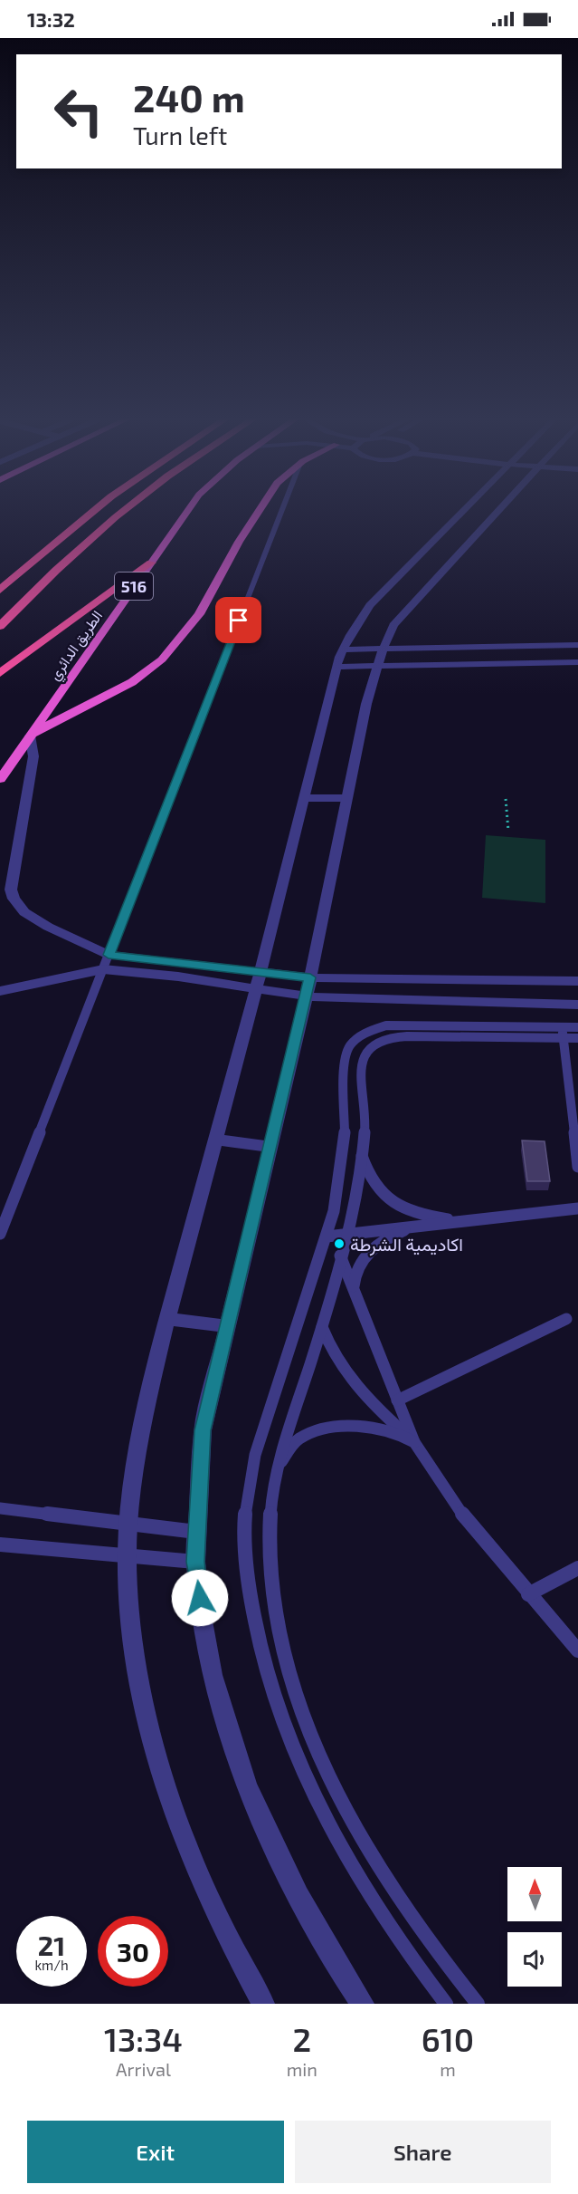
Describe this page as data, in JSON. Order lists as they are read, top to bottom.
{
  "streets": {
    "highway": ["516", "الطريق الدائري"]
  },
  "crossings": [
    ["516", "الطريق الدائري"]
  ],
  "places": ["اكاديمية الشرطة"],
  "north": "top",
  "page": {
    "status": "13:32",
    "turn": ["240 m", "Turn left"],
    "speed": "21 km/h",
    "limit": "30",
    "eta": [
      "13:34",
      "Arrival",
      "2",
      "min",
      "610",
      "m"
    ],
    "buttons": ["Exit", "Share"]
  }
}
